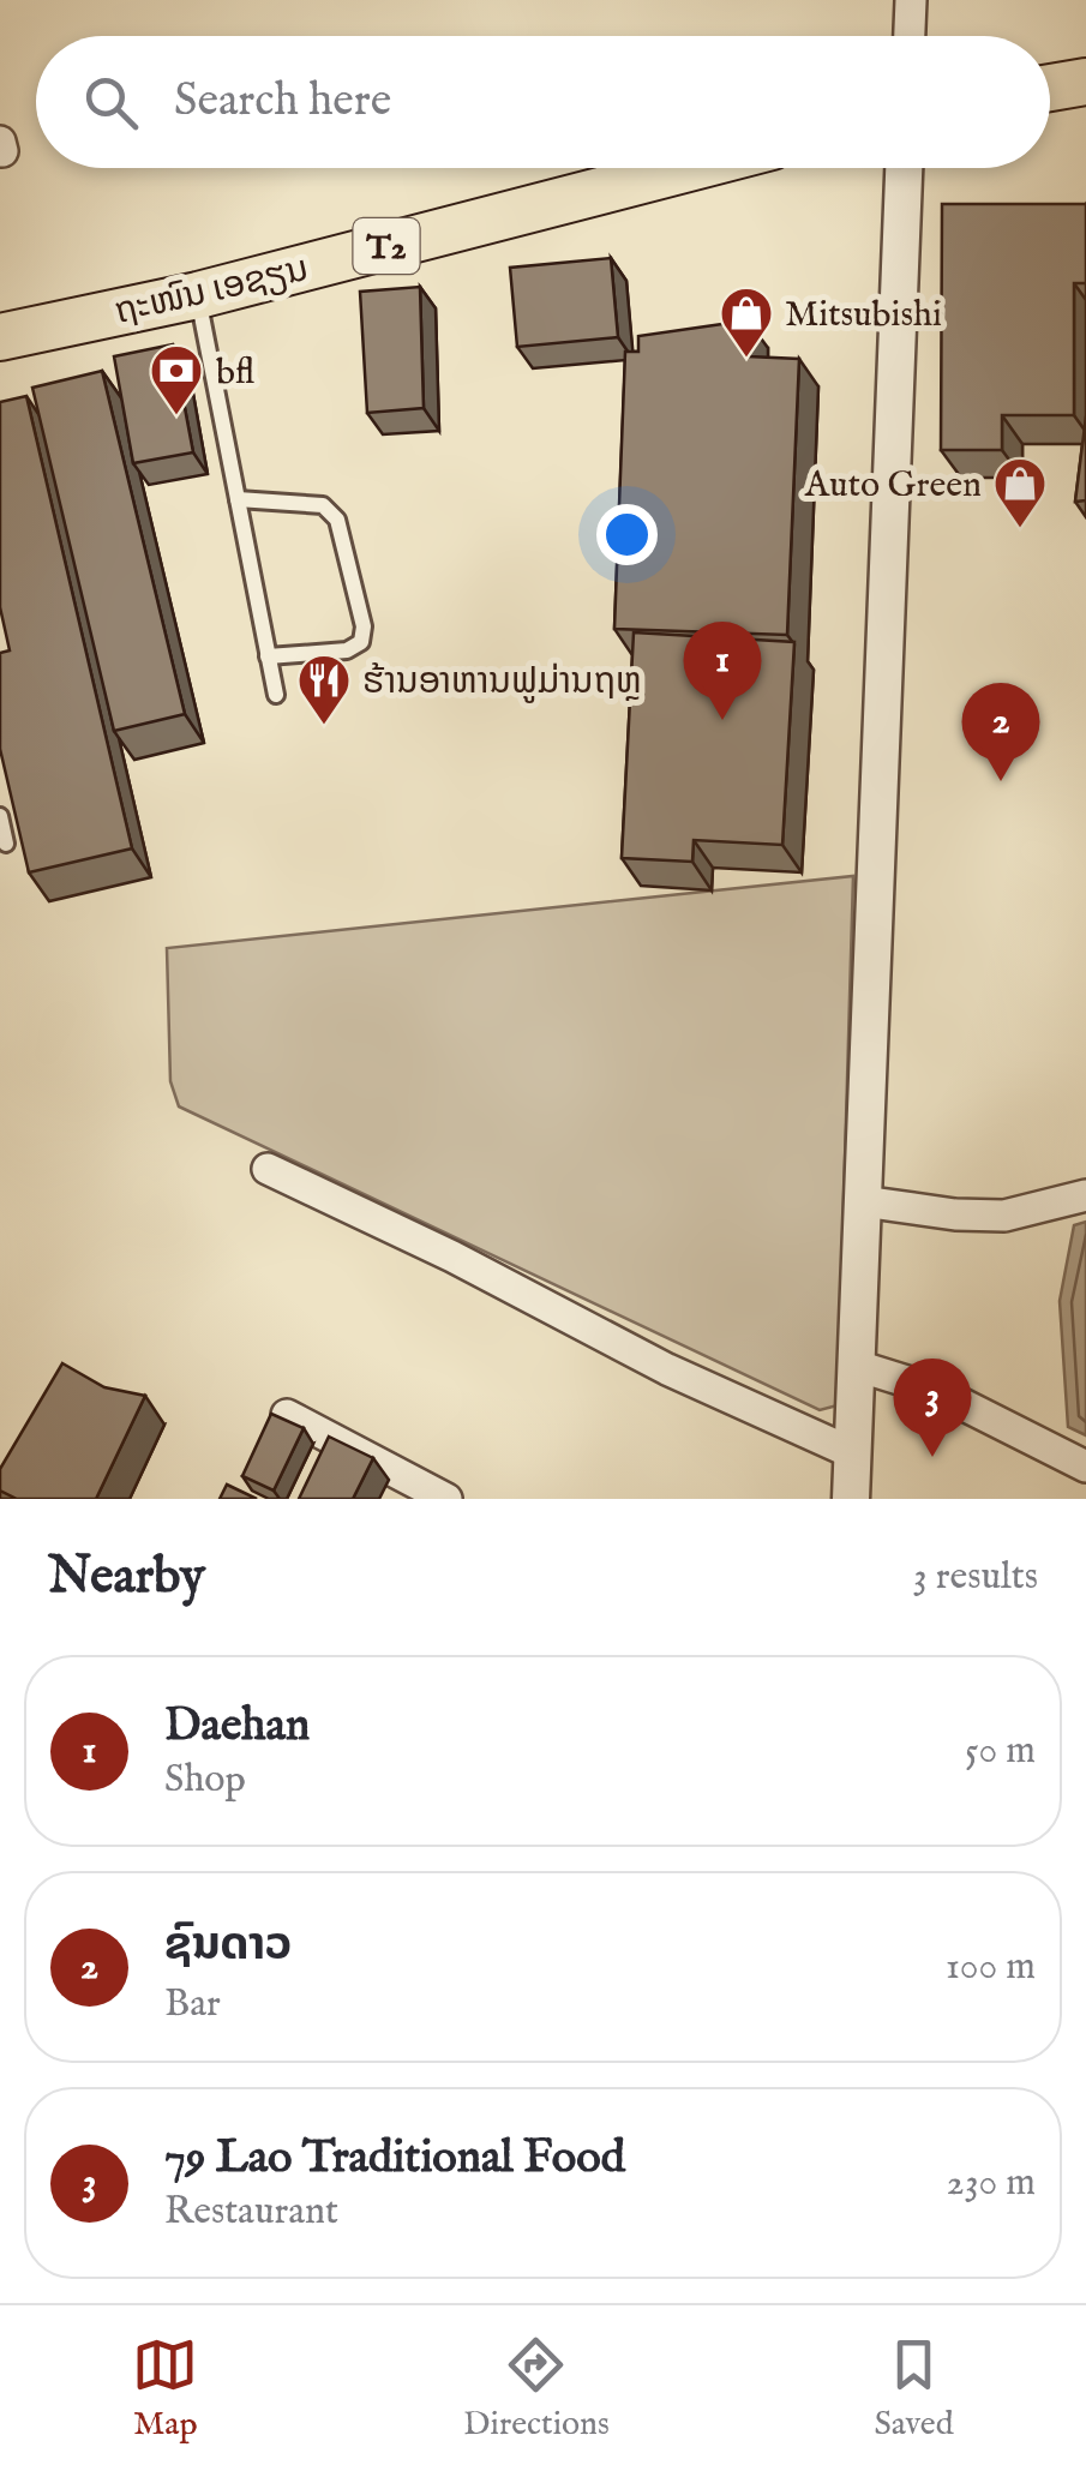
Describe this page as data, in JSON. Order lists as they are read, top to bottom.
{
  "streets": {
    "main road": ["T2", "ຖະໜົນ ເອຊຽນ"]
  },
  "places": {
    "shop": ["Mitsubishi", "Auto Green"],
    "bank": ["bfl"],
    "restaurant": ["ຮ້ານອາຫານຟູມ່ານຖຫຼ"]
  },
  "page": {
    "search": "Search here",
    "pins": ["1", "2", "3"],
    "heading": ["Nearby", "3 results"],
    "list": [
      {
        "mark": "1",
        "name": "Daehan",
        "note": "Shop",
        "value": "50 m"
      },
      {
        "mark": "2",
        "name": "ຊົນດາວ",
        "note": "Bar",
        "value": "100 m"
      },
      {
        "mark": "3",
        "name": "79 Lao Traditional Food",
        "note": "Restaurant",
        "value": "230 m"
      }
    ],
    "nav": ["Map", "Directions", "Saved"]
  }
}
